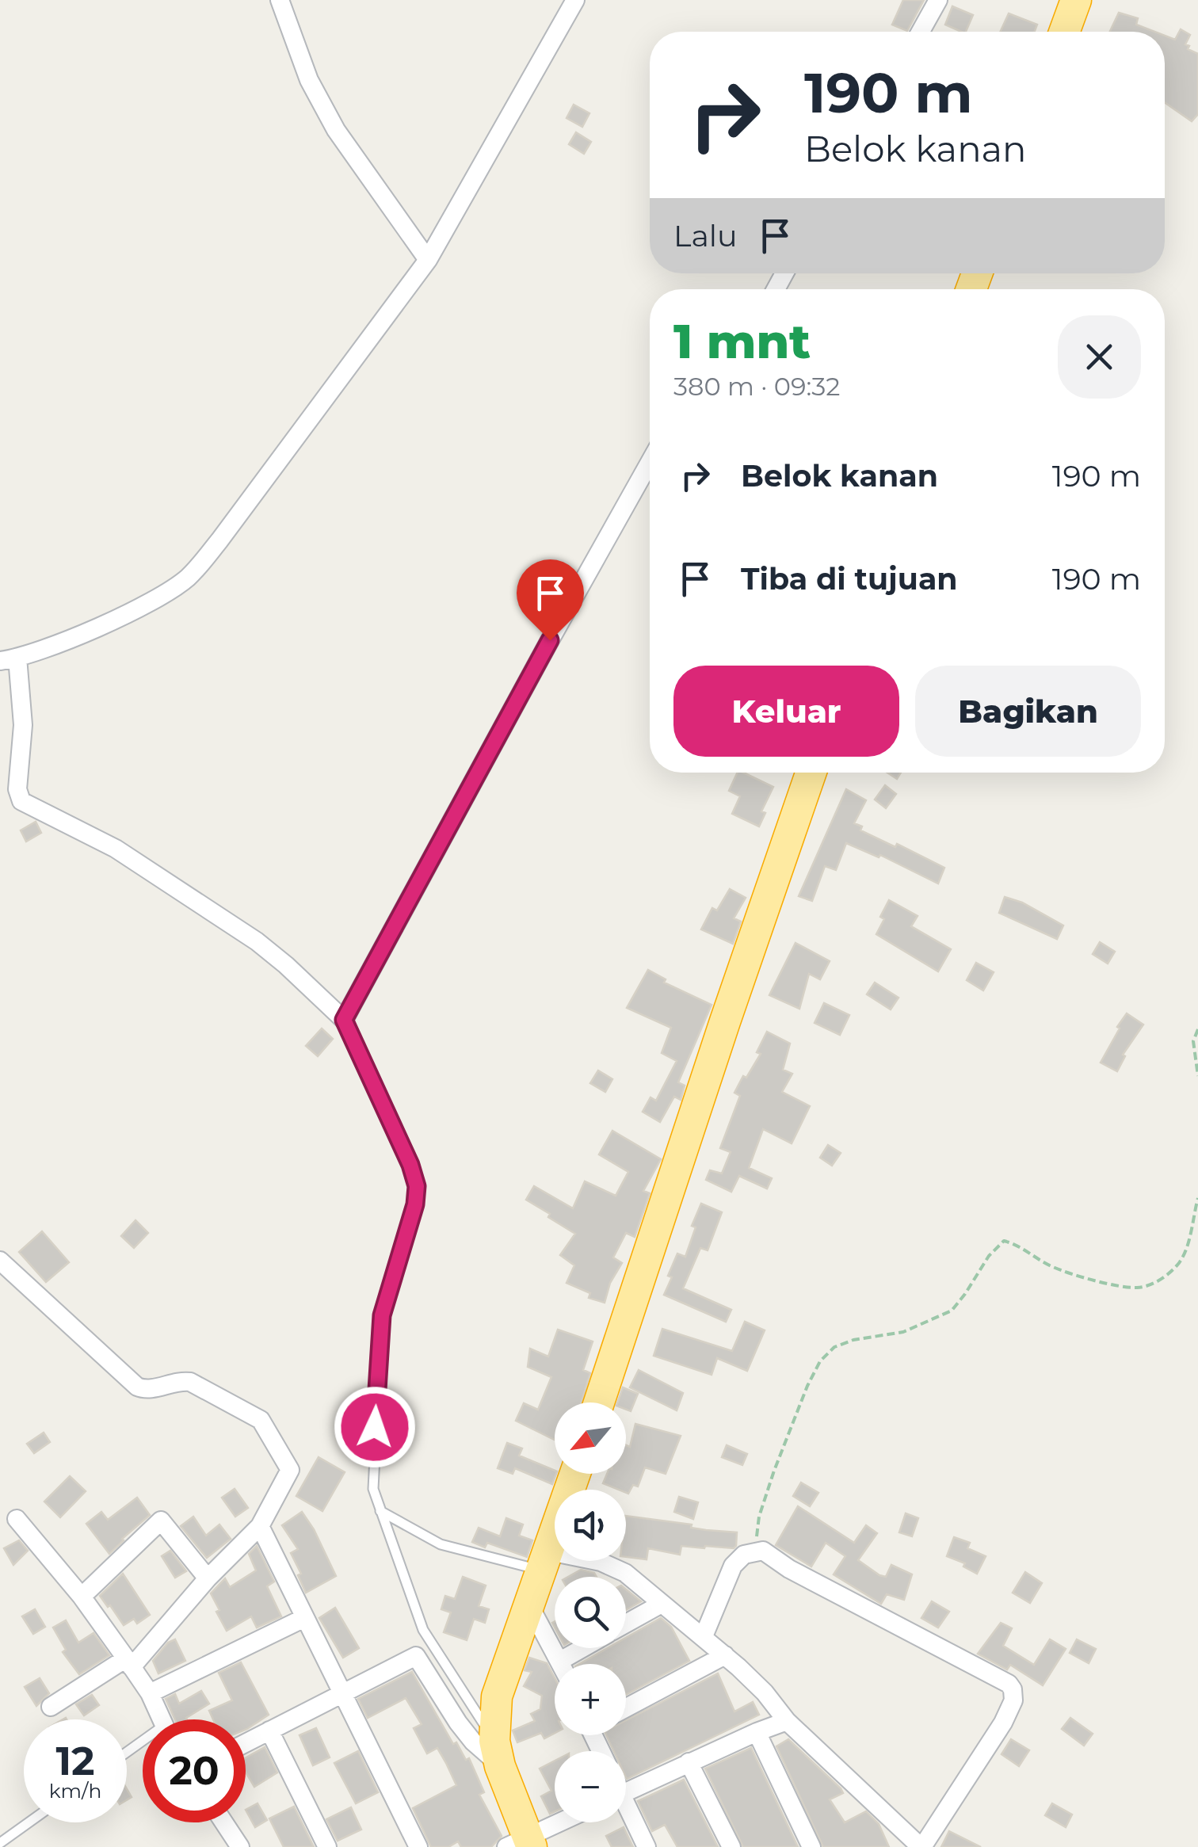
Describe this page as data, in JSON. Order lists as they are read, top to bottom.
{
  "north": "bottom left",
  "page": {
    "turn": ["190 m", "Belok kanan"],
    "then": "Lalu",
    "heading": ["1 mnt", "380 m · 09:32"],
    "list": [
      {
        "name": "Belok kanan",
        "value": "190 m"
      },
      {
        "name": "Tiba di tujuan",
        "value": "190 m"
      }
    ],
    "buttons": ["Keluar", "Bagikan"],
    "map_buttons": ["+", "−"],
    "speed": "12 km/h",
    "limit": "20"
  }
}
